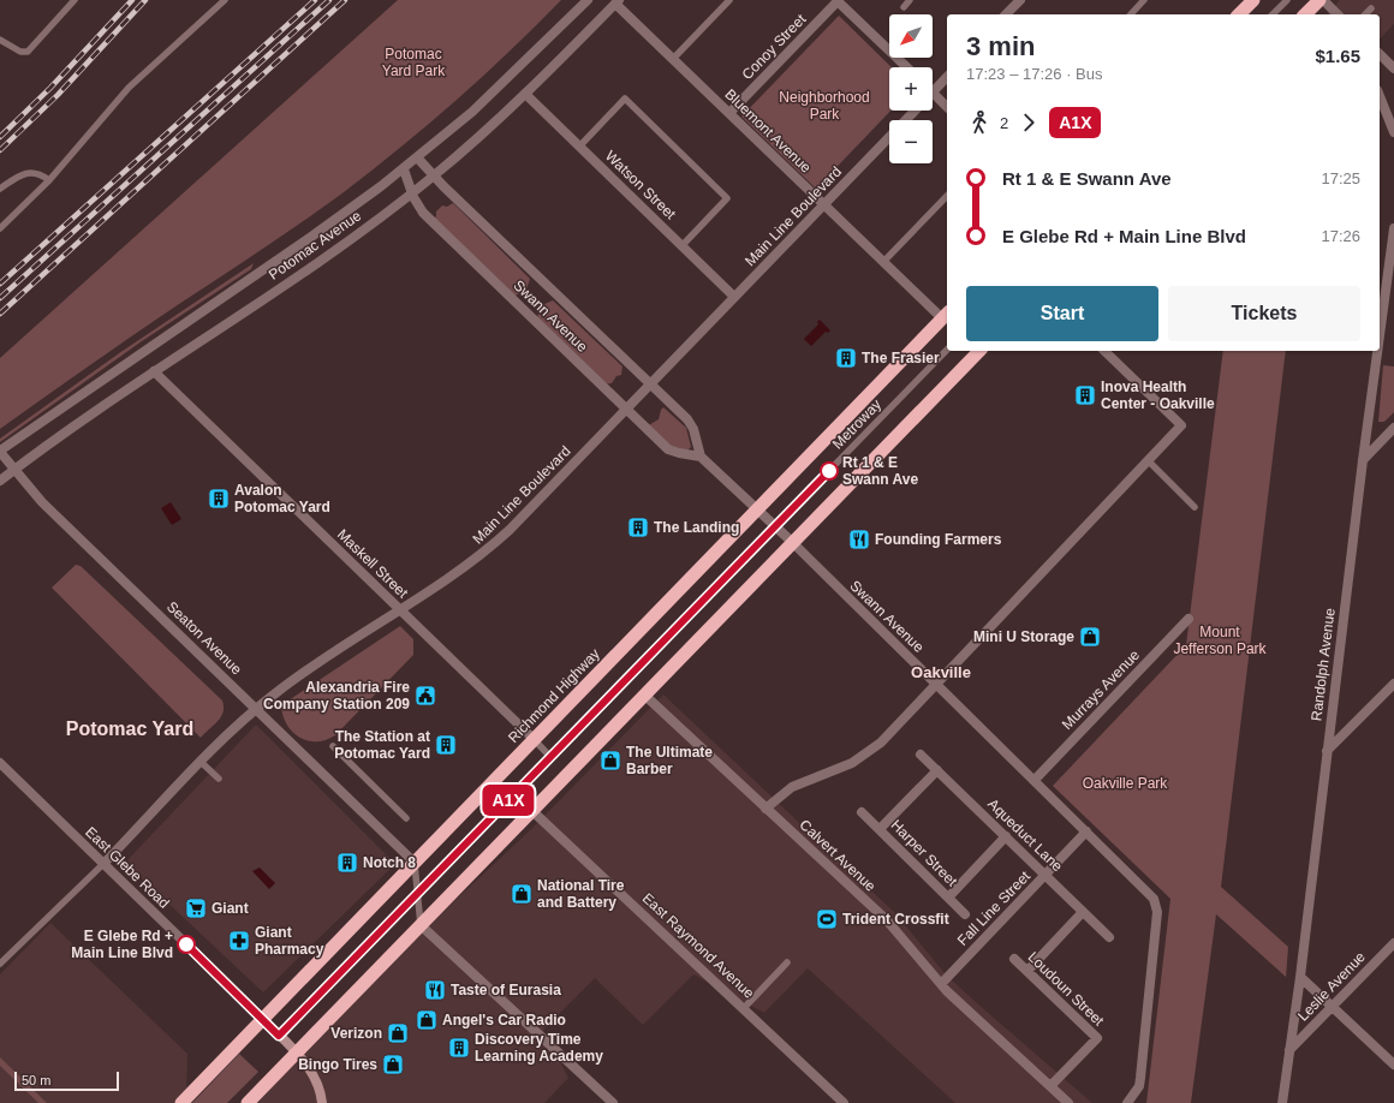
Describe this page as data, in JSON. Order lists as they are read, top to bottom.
{
  "streets": {
    "highway": ["Richmond Highway"],
    "main road": ["East Glebe Road"],
    "street": [
      "Conoy Street",
      "Bluemont Avenue",
      "Watson Street",
      "Main Line Boulevard",
      "Potomac Avenue",
      "Swann Avenue",
      "Maskell Street",
      "Seaton Avenue",
      "Randolph Avenue",
      "Murrays Avenue",
      "Aqueduct Lane",
      "Harper Street",
      "Calvert Avenue",
      "Fall Line Street",
      "East Raymond Avenue",
      "Leslie Avenue",
      "Loudoun Street"
    ],
    "lane": ["Metroway"]
  },
  "crossings": [
    ["Conoy Street", "Bluemont Avenue"],
    ["Bluemont Avenue", "Main Line Boulevard"],
    ["Bluemont Avenue", "Potomac Avenue"],
    ["Bluemont Avenue", "Richmond Highway"],
    ["Watson Street", "Main Line Boulevard"],
    ["Watson Street", "Potomac Avenue"],
    ["Main Line Boulevard", "Swann Avenue"],
    ["Main Line Boulevard", "Maskell Street"],
    ["Main Line Boulevard", "Seaton Avenue"],
    ["Main Line Boulevard", "East Glebe Road"],
    ["Potomac Avenue", "Swann Avenue"],
    ["Potomac Avenue", "Maskell Street"],
    ["Potomac Avenue", "Seaton Avenue"],
    ["Swann Avenue", "Metroway"],
    ["Swann Avenue", "Murrays Avenue"],
    ["Swann Avenue", "Richmond Highway"],
    ["Swann Avenue", "Fall Line Street"],
    ["Metroway", "Maskell Street"],
    ["Metroway", "East Glebe Road"],
    ["Maskell Street", "Richmond Highway"],
    ["Seaton Avenue", "Richmond Highway"],
    ["Randolph Avenue", "Leslie Avenue"],
    ["Richmond Highway", "East Glebe Road"],
    ["Aqueduct Lane", "Fall Line Street"],
    ["Calvert Avenue", "Fall Line Street"],
    ["Calvert Avenue", "Loudoun Street"]
  ],
  "districts": ["Oakville", "Potomac Yard"],
  "parks": [
    "Potomac Yard Park",
    "Neighborhood Park",
    "Mount Jefferson Park",
    "Oakville Park"
  ],
  "places": {
    "building": [
      "The Frasier",
      "Inova Health Center - Oakville",
      "Avalon Potomac Yard",
      "The Landing",
      "The Station at Potomac Yard",
      "Notch 8",
      "Discovery Time Learning Academy"
    ],
    "other": ["Rt 1 & E Swann Ave", "E Glebe Rd + Main Line Blvd"],
    "restaurant": ["Founding Farmers", "Taste of Eurasia"],
    "shop": [
      "Mini U Storage",
      "The Ultimate Barber",
      "National Tire and Battery",
      "Angel's Car Radio",
      "Verizon",
      "Bingo Tires"
    ],
    "public building": ["Alexandria Fire Company Station 209"],
    "supermarket": ["Giant"],
    "sports": ["Trident Crossfit"],
    "pharmacy": ["Giant Pharmacy"]
  },
  "lines": ["bus line A1X"],
  "scale_bar": "50 m",
  "north": "bottom left",
  "page": {
    "on_map": "A1X",
    "map_buttons": ["+", "−"],
    "heading": ["3 min", "17:23 – 17:26 · Bus", "$1.65"],
    "legs": ["2", "A1X"],
    "list": [
      {
        "name": "Rt 1 & E Swann Ave",
        "value": "17:25"
      },
      {
        "name": "E Glebe Rd + Main Line Blvd",
        "value": "17:26"
      }
    ],
    "buttons": ["Start", "Tickets"],
    "scale": "50 m"
  }
}
